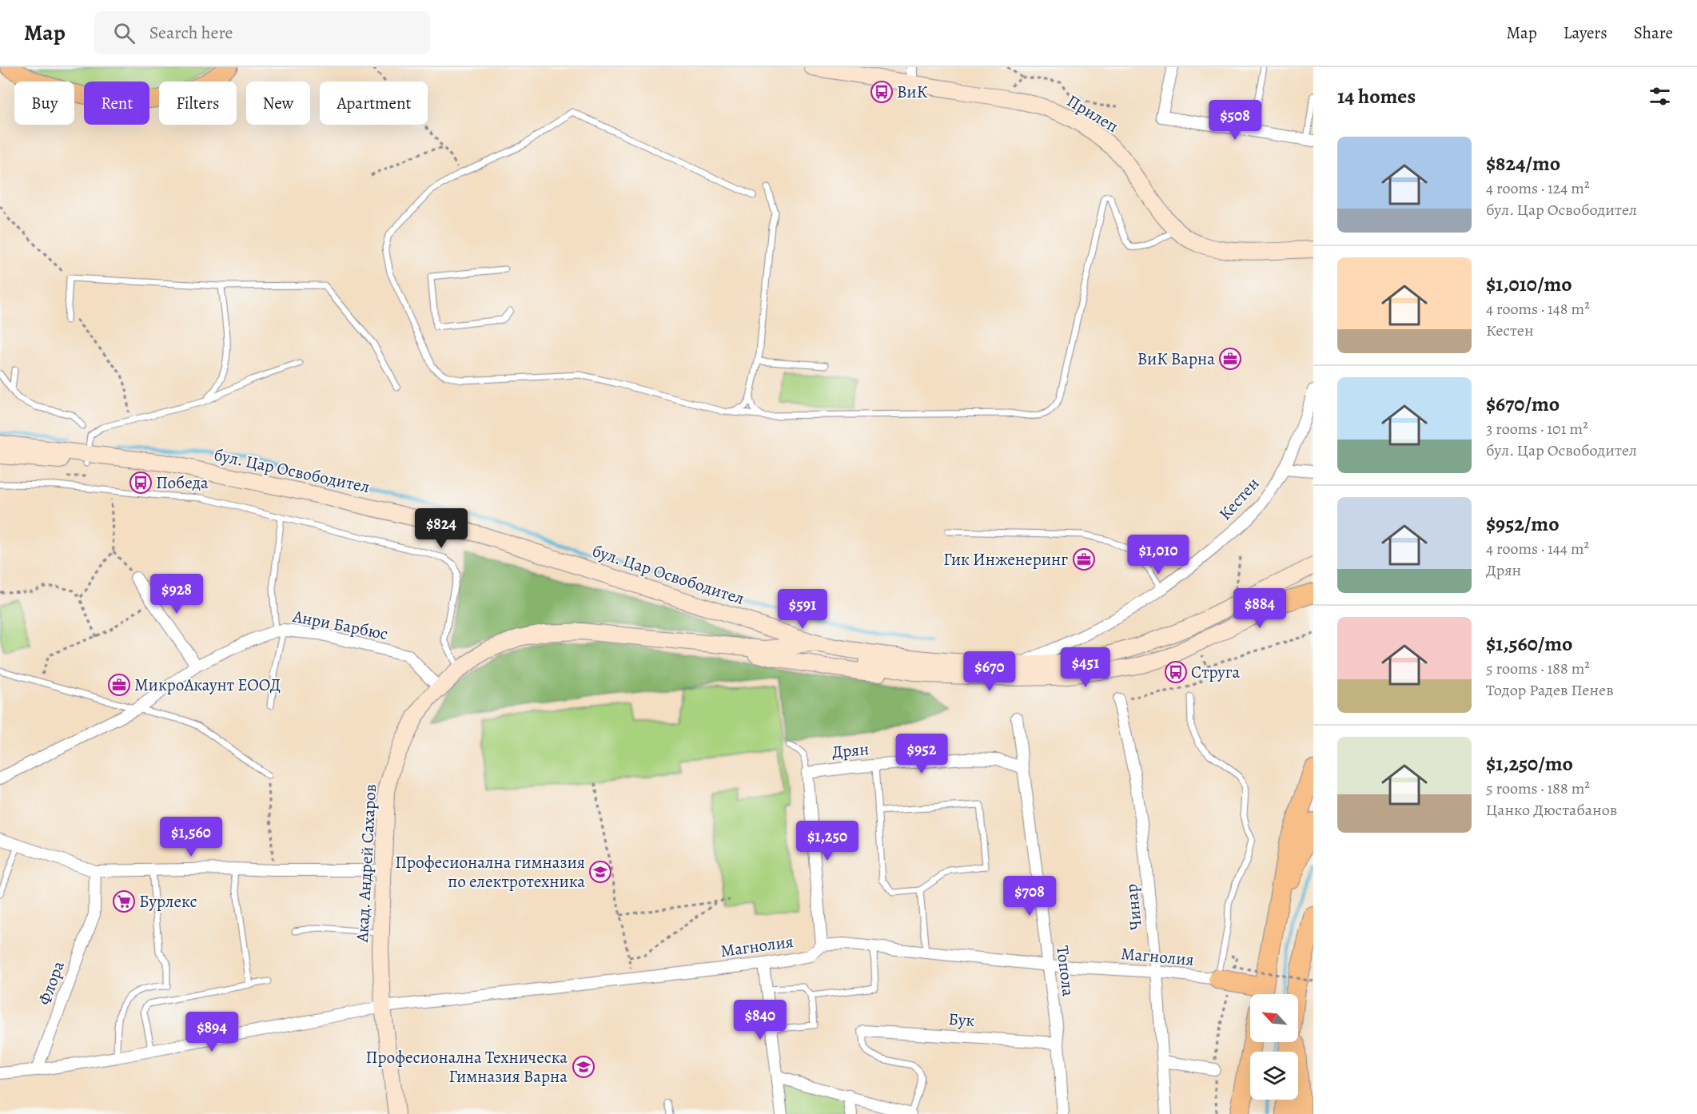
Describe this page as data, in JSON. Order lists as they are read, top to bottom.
{
  "streets": {
    "main road": ["Прилеп", "бул. Цар Освободител", "Акад. Андрей Сахаров"],
    "street": [
      "Кестен",
      "Анри Барбюс",
      "Дрян",
      "Чинар",
      "Магнолия",
      "Топола",
      "Флора",
      "Бук"
    ]
  },
  "crossings": [
    ["бул. Цар Освободител", "Кестен"],
    ["Анри Барбюс", "Акад. Андрей Сахаров"],
    ["Дрян", "Топола"],
    ["Акад. Андрей Сахаров", "Магнолия"],
    ["Чинар", "Магнолия"],
    ["Магнолия", "Топола"],
    ["Магнолия", "Флора"],
    ["Топола", "Бук"]
  ],
  "places": {
    "bus stop": ["ВиК", "Победа", "Струга"],
    "office": ["ВиК Варна", "Гик Инженеринг", "МикроАкаунт ЕООД"],
    "school or university": ["Професионална гимназия по електротехника", "Професионална Техническа Гимназия Варна"],
    "supermarket": ["Бурлекс"]
  },
  "north": "top left",
  "page": {
    "header": "Map",
    "search": "Search here",
    "nav": ["Map", "Layers", "Share"],
    "heading": "14 homes",
    "chip": [
      "Buy",
      "Rent",
      "Filters",
      "New",
      "Apartment"
    ],
    "price": [
      "$508",
      "$824",
      "$1,010",
      "$928",
      "$884",
      "$591",
      "$451",
      "$670",
      "$952",
      "$1,560",
      "$1,250",
      "$708",
      "$840",
      "$894"
    ],
    "list": [
      {
        "name": "$824/mo",
        "note": "4 rooms · 124 m² · бул. Цар Освободител"
      },
      {
        "name": "$1,010/mo",
        "note": "4 rooms · 148 m² · Кестен"
      },
      {
        "name": "$670/mo",
        "note": "3 rooms · 101 m² · бул. Цар Освободител"
      },
      {
        "name": "$952/mo",
        "note": "4 rooms · 144 m² · Дрян"
      },
      {
        "name": "$1,560/mo",
        "note": "5 rooms · 188 m² · Тодор Радев Пенев"
      },
      {
        "name": "$1,250/mo",
        "note": "5 rooms · 188 m² · Цанко Дюстабанов"
      }
    ]
  }
}
